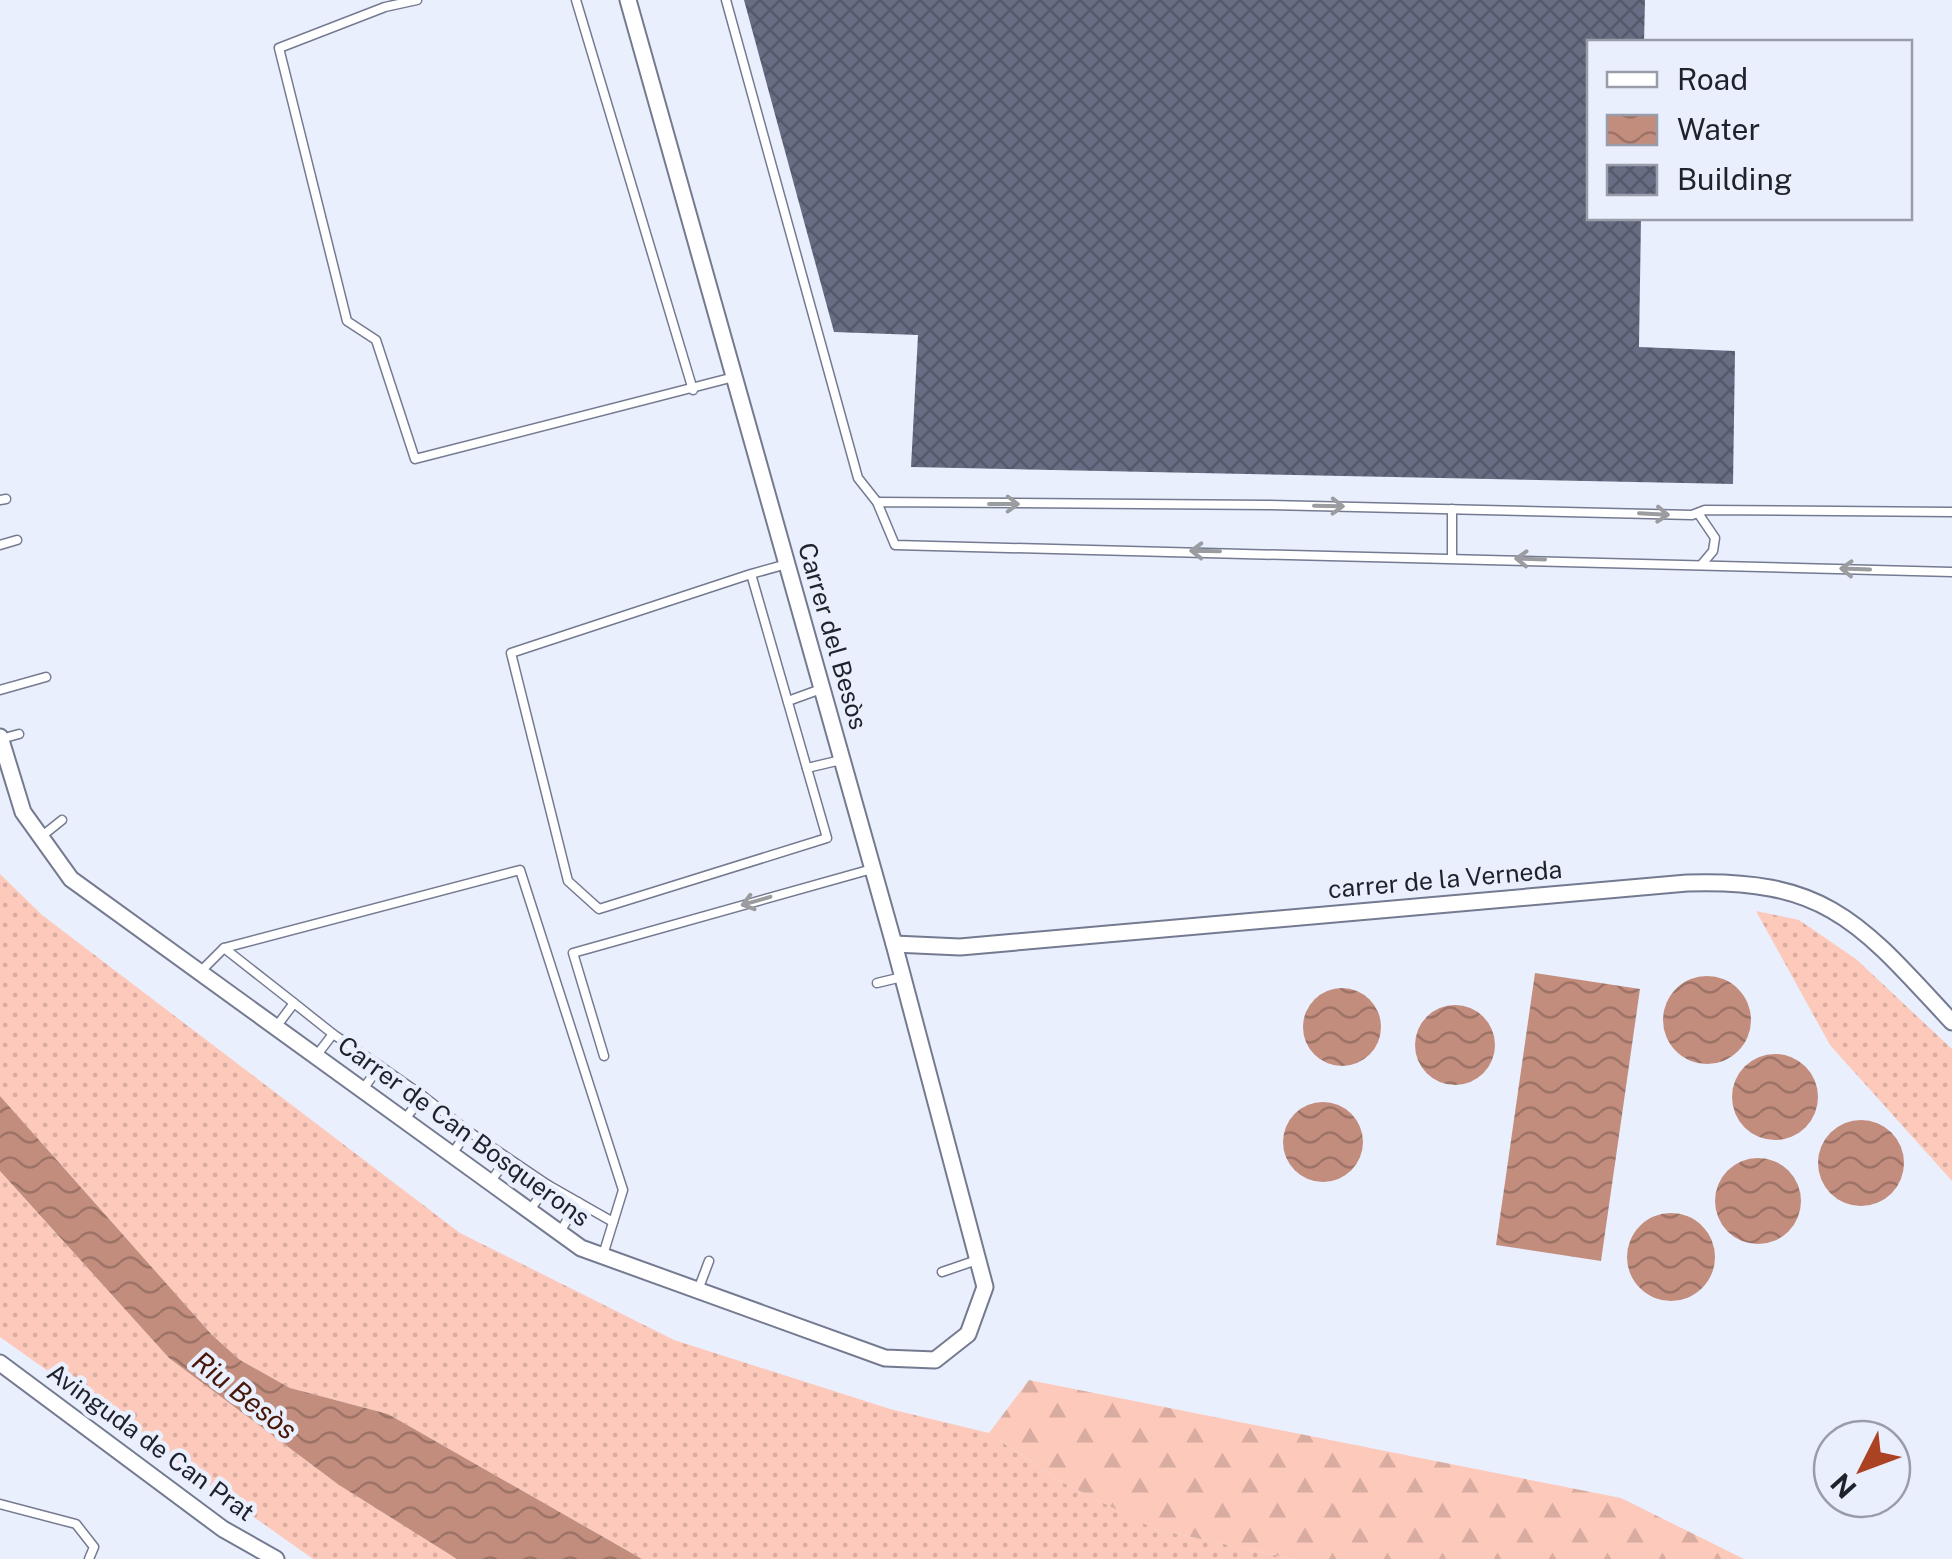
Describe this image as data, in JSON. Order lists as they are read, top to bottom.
{
  "streets": {
    "street": [
      "Carrer del Besòs",
      "carrer de la Verneda",
      "Carrer de Can Bosquerons",
      "Avinguda de Can Prat"
    ]
  },
  "crossings": [
    ["Carrer del Besòs", "carrer de la Verneda"],
    ["Carrer del Besòs", "Carrer de Can Bosquerons"]
  ],
  "water": ["Riu Besòs"],
  "legend": ["Road", "Water", "Building"],
  "north": "bottom left"
}
